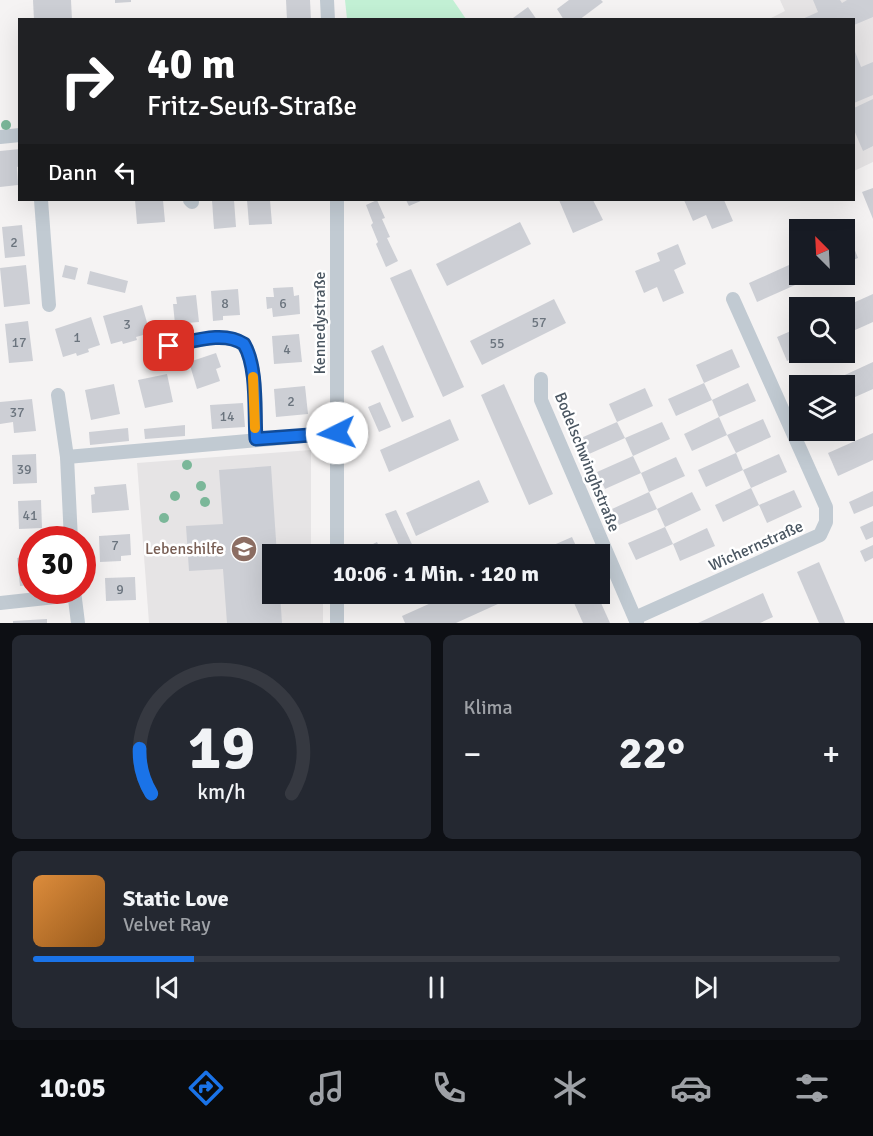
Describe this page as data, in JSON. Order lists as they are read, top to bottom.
{
  "streets": {
    "street": ["Kennedystraße", "Bodelschwinghstraße", "Wichernstraße"]
  },
  "crossings": [
    ["Bodelschwinghstraße", "Wichernstraße"]
  ],
  "places": {
    "school or university": ["Lebenshilfe"]
  },
  "house_numbers": [
    "2",
    "8",
    "6",
    "57",
    "3",
    "1",
    "17",
    "55",
    "4",
    "2",
    "37",
    "14",
    "39",
    "41",
    "7",
    "9"
  ],
  "north": "top left",
  "page": {
    "turn": ["40 m", "Fritz-Seuß-Straße"],
    "then": "Dann",
    "limit": "30",
    "trip": "10:06 · 1 Min. · 120 m",
    "tile": "Klima",
    "heat": ["−", "22°", "+"],
    "song": ["Static Love", "Velvet Ray"],
    "tabs": "10:05",
    "gauge": ["19", "km/h"]
  }
}
